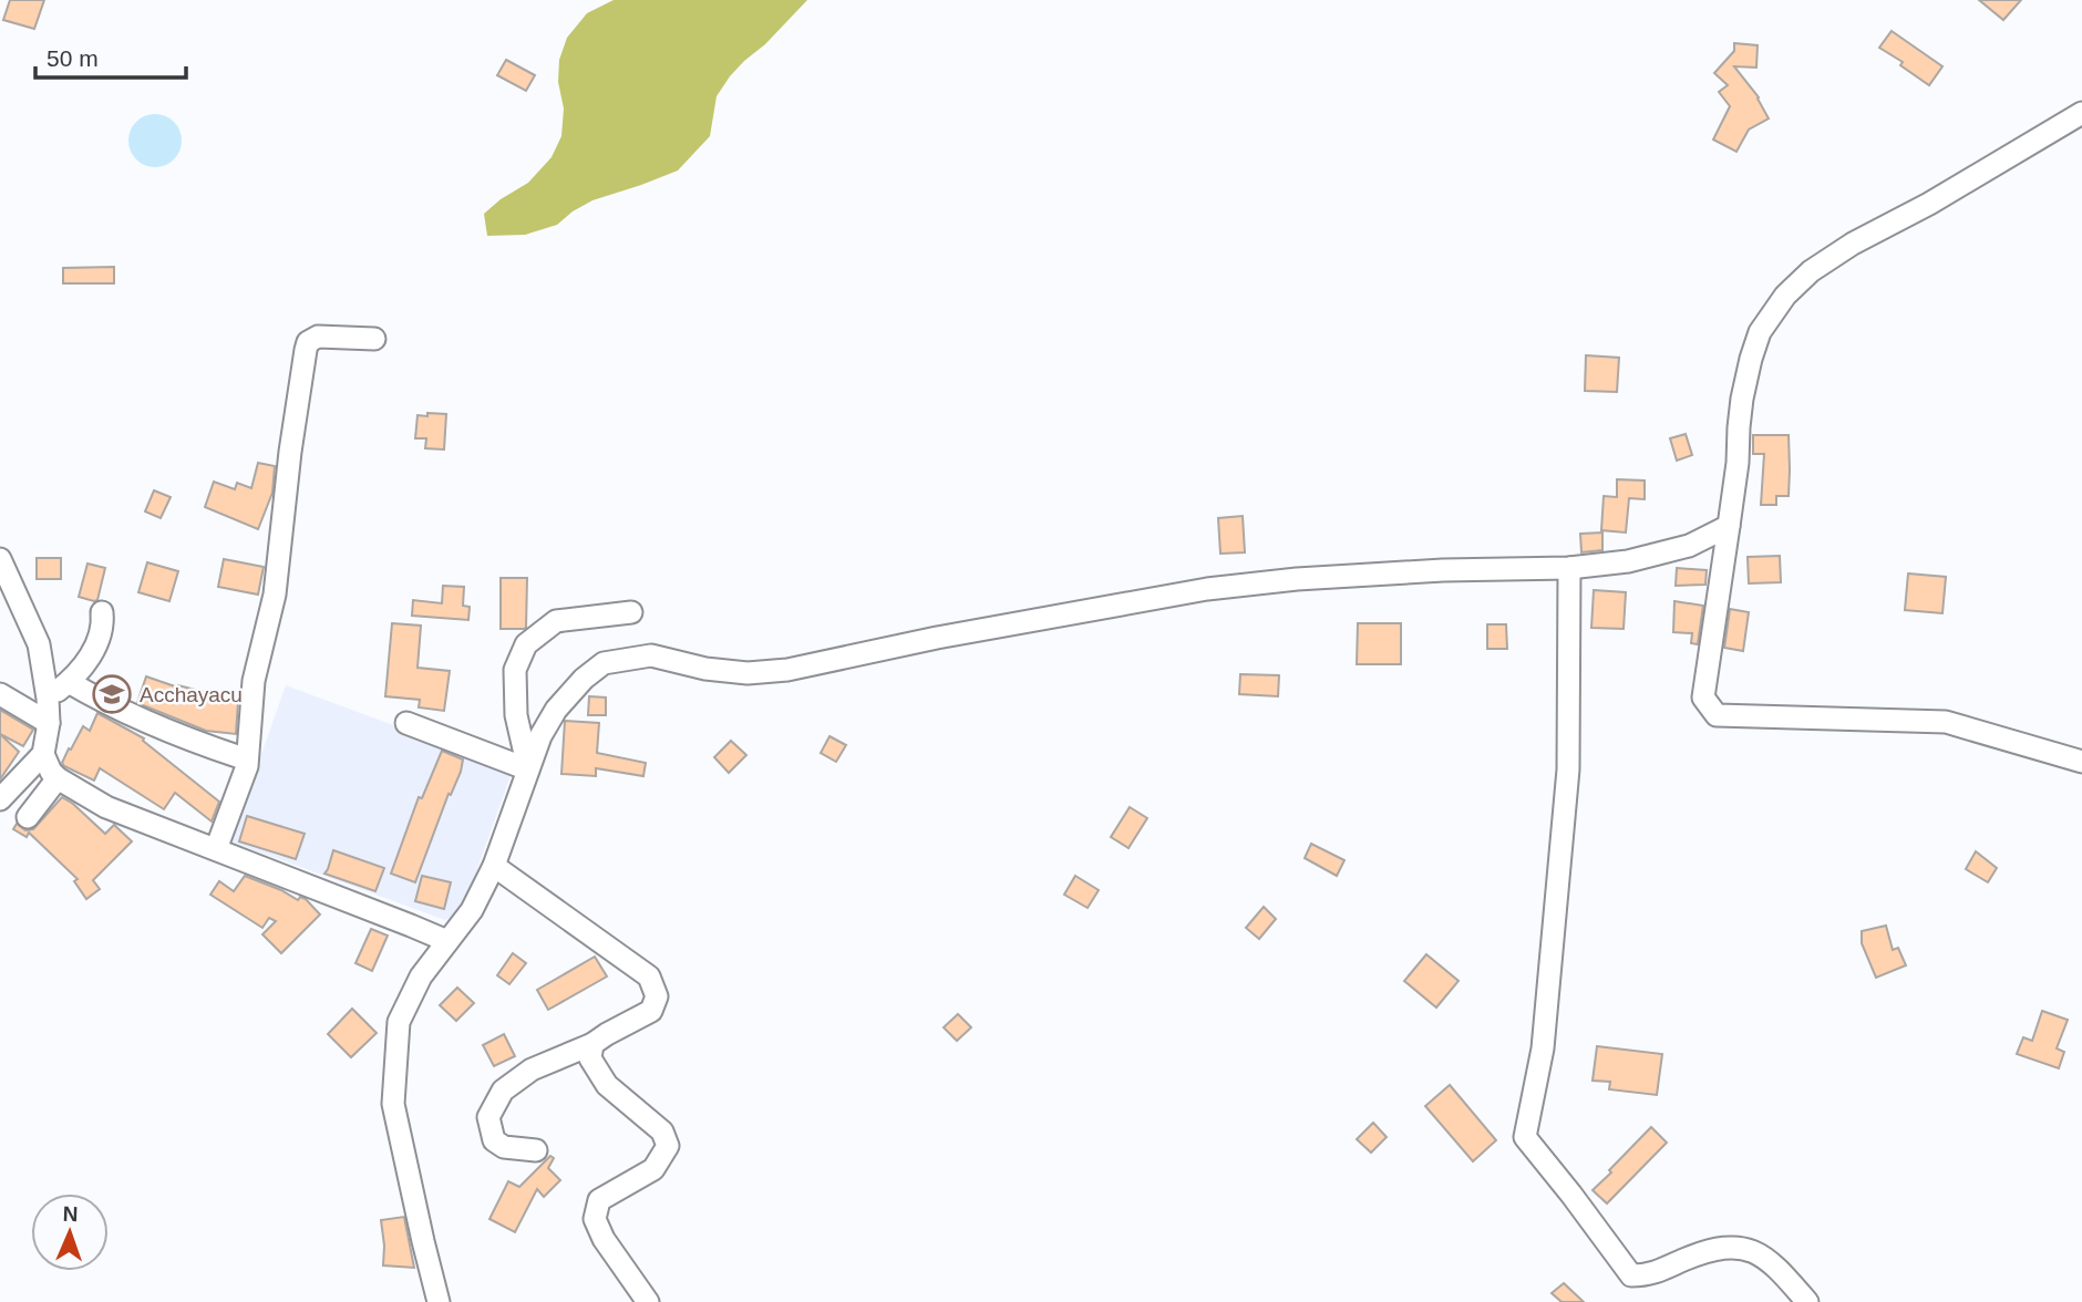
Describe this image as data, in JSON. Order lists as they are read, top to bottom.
{
  "places": {
    "school or university": ["Acchayacu"]
  },
  "scale_bar": "50 m",
  "north": "top"
}
